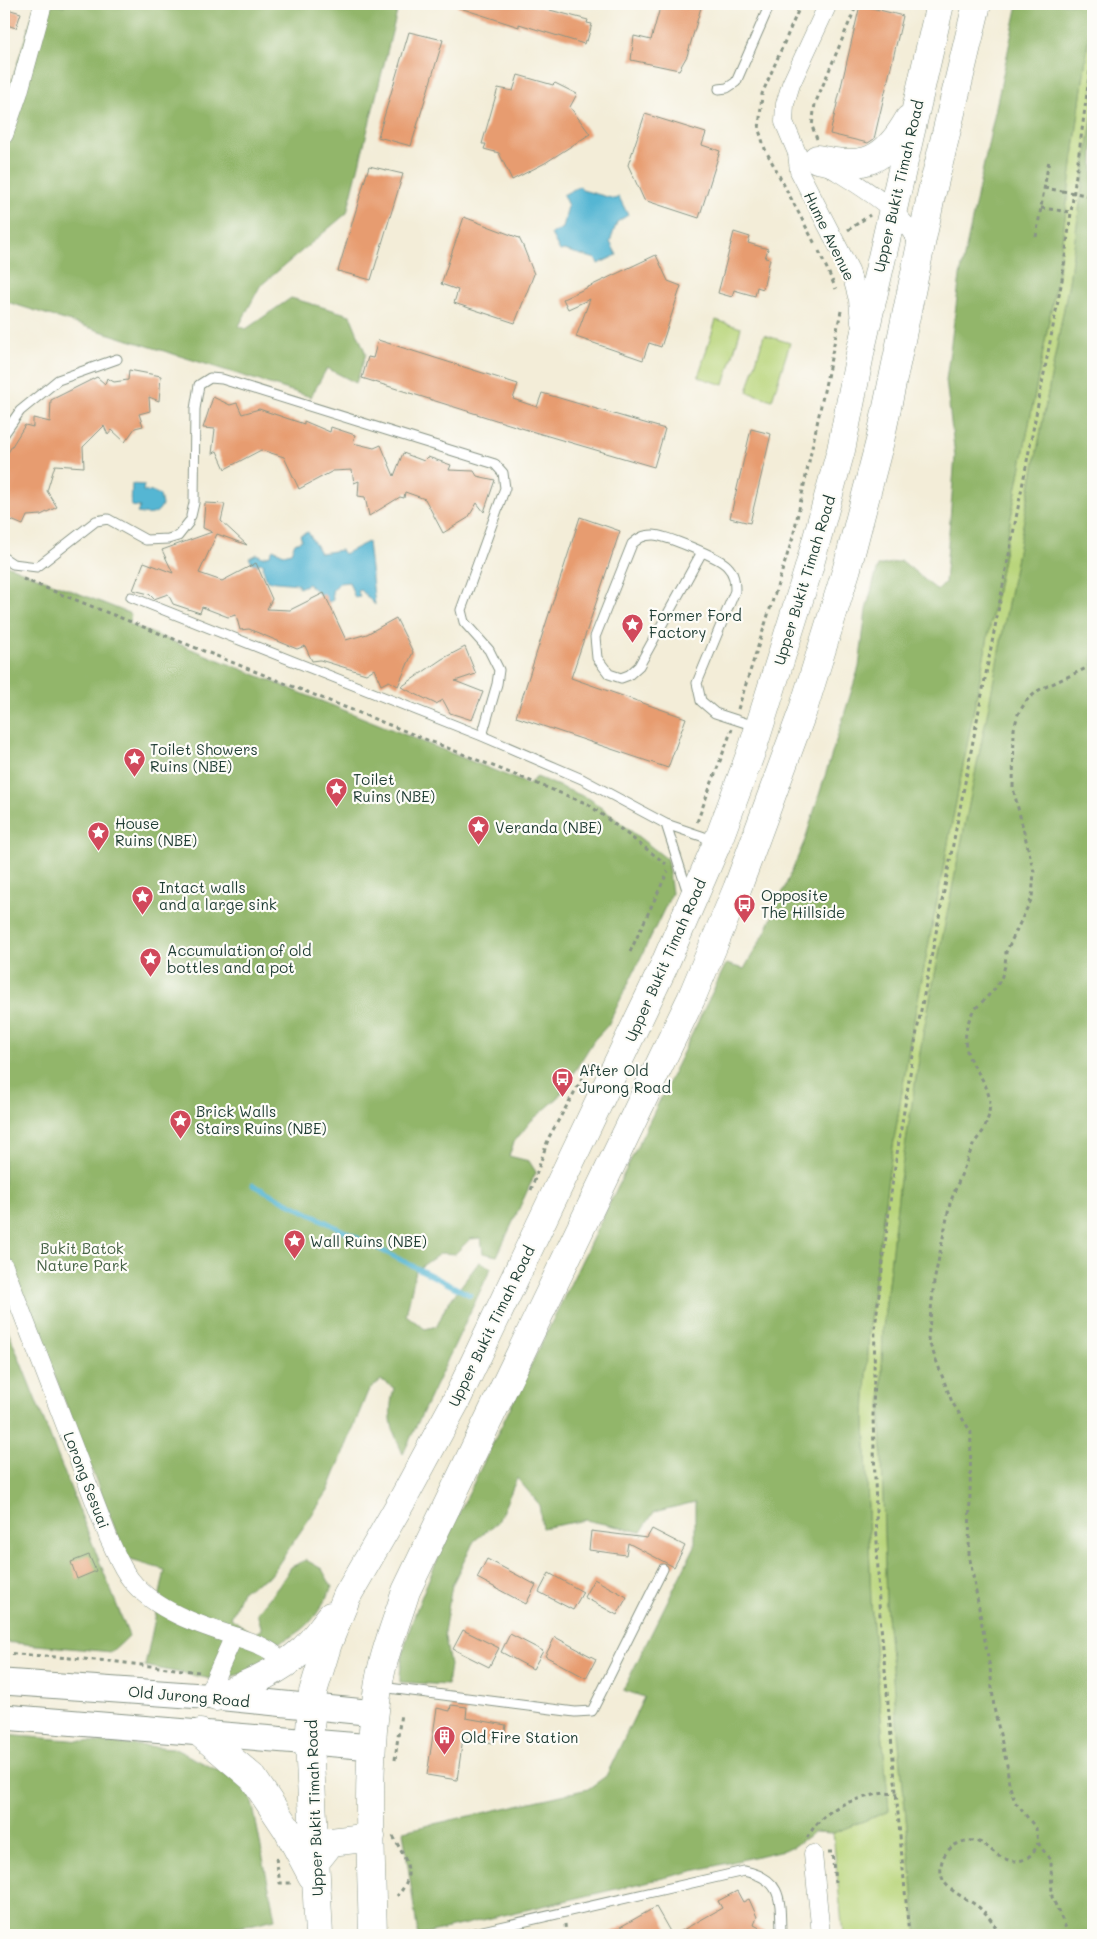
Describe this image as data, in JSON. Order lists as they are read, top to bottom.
{
  "streets": {
    "highway": ["Upper Bukit Timah Road"],
    "main road": ["Old Jurong Road"],
    "street": ["Hume Avenue", "Lorong Sesuai"]
  },
  "crossings": [
    ["Upper Bukit Timah Road", "Hume Avenue"],
    ["Upper Bukit Timah Road", "Old Jurong Road"]
  ],
  "parks": ["Bukit Batok Nature Park"],
  "places": {
    "place": [
      "Former Ford Factory",
      "Toilet Showers Ruins (NBE)",
      "Toilet Ruins (NBE)",
      "Veranda (NBE)",
      "House Ruins (NBE)",
      "Intact walls and a large sink",
      "Accumulation of old bottles and a pot",
      "Brick Walls Stairs Ruins (NBE)",
      "Wall Ruins (NBE)"
    ],
    "bus stop": ["Opposite The Hillside", "After Old Jurong Road"],
    "building": ["Old Fire Station"]
  }
}
